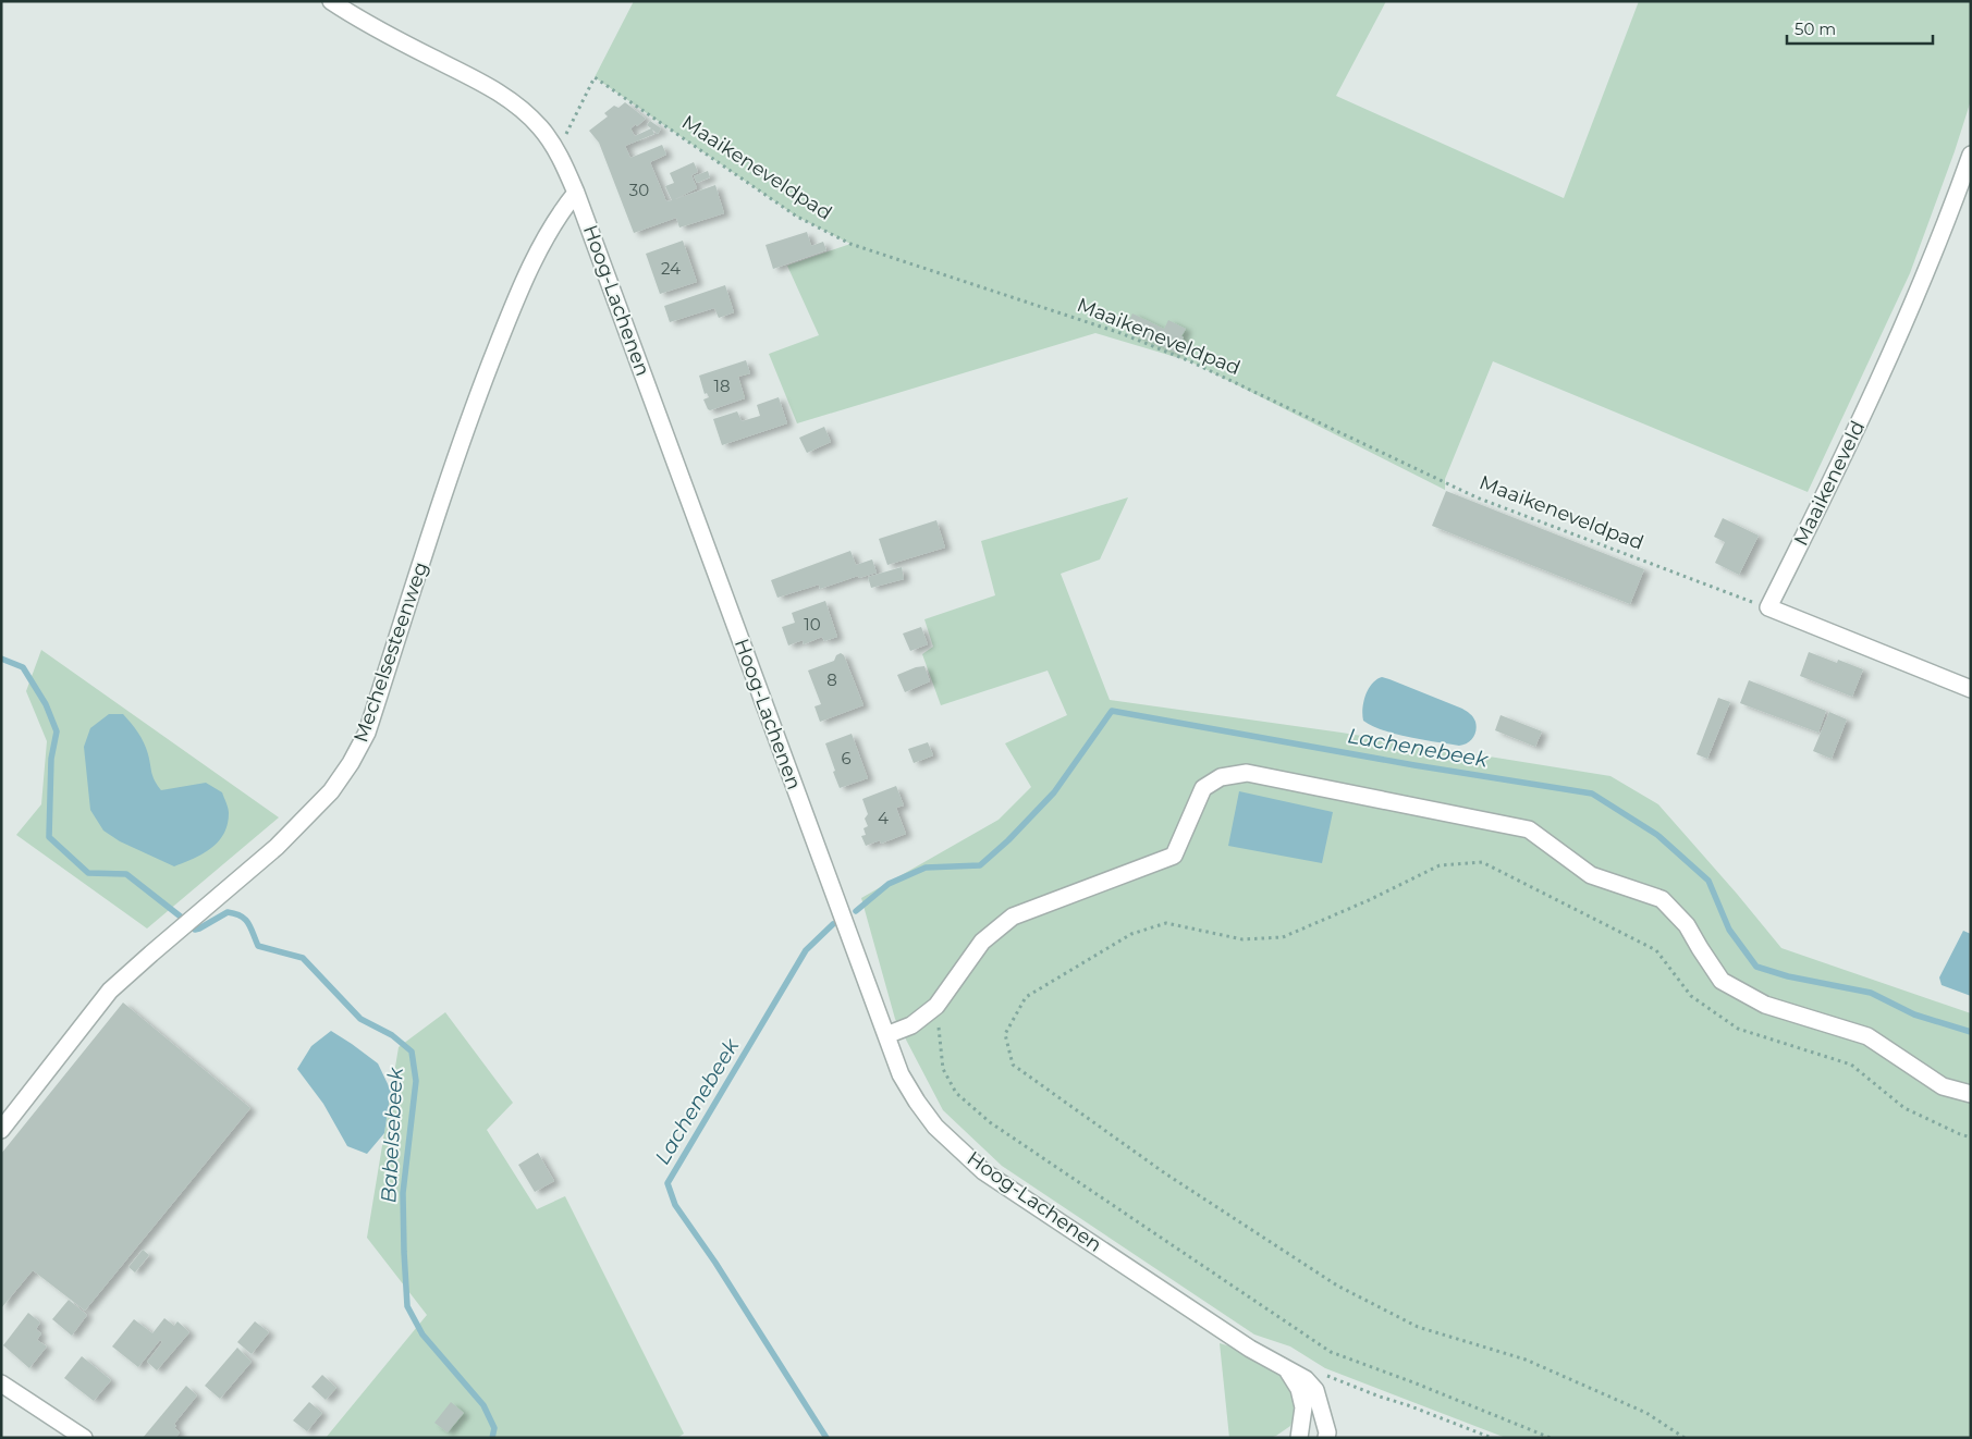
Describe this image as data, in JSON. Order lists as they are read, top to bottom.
{
  "streets": {
    "street": ["Hoog-Lachenen", "Maaikeneveld", "Mechelsesteenweg"],
    "path": ["Maaikeneveldpad"]
  },
  "crossings": [
    ["Maaikeneveldpad", "Maaikeneveld"],
    ["Hoog-Lachenen", "Mechelsesteenweg"]
  ],
  "water": ["Lachenebeek", "Babelsebeek"],
  "house_numbers": [
    "30",
    "24",
    "18",
    "10",
    "8",
    "6",
    "4"
  ],
  "scale_bar": "50 m"
}
